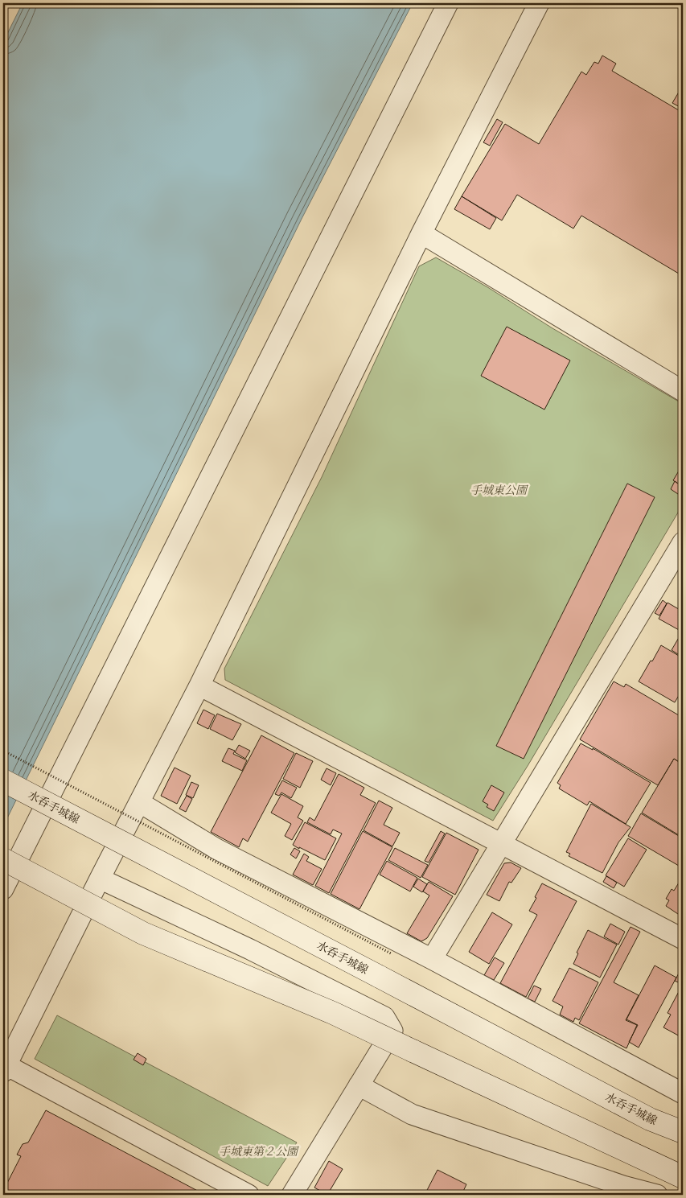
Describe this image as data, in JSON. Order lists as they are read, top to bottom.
{
  "streets": {
    "main road": ["水呑手城線"]
  },
  "parks": ["手城東公園", "手城東第２公園"]
}
